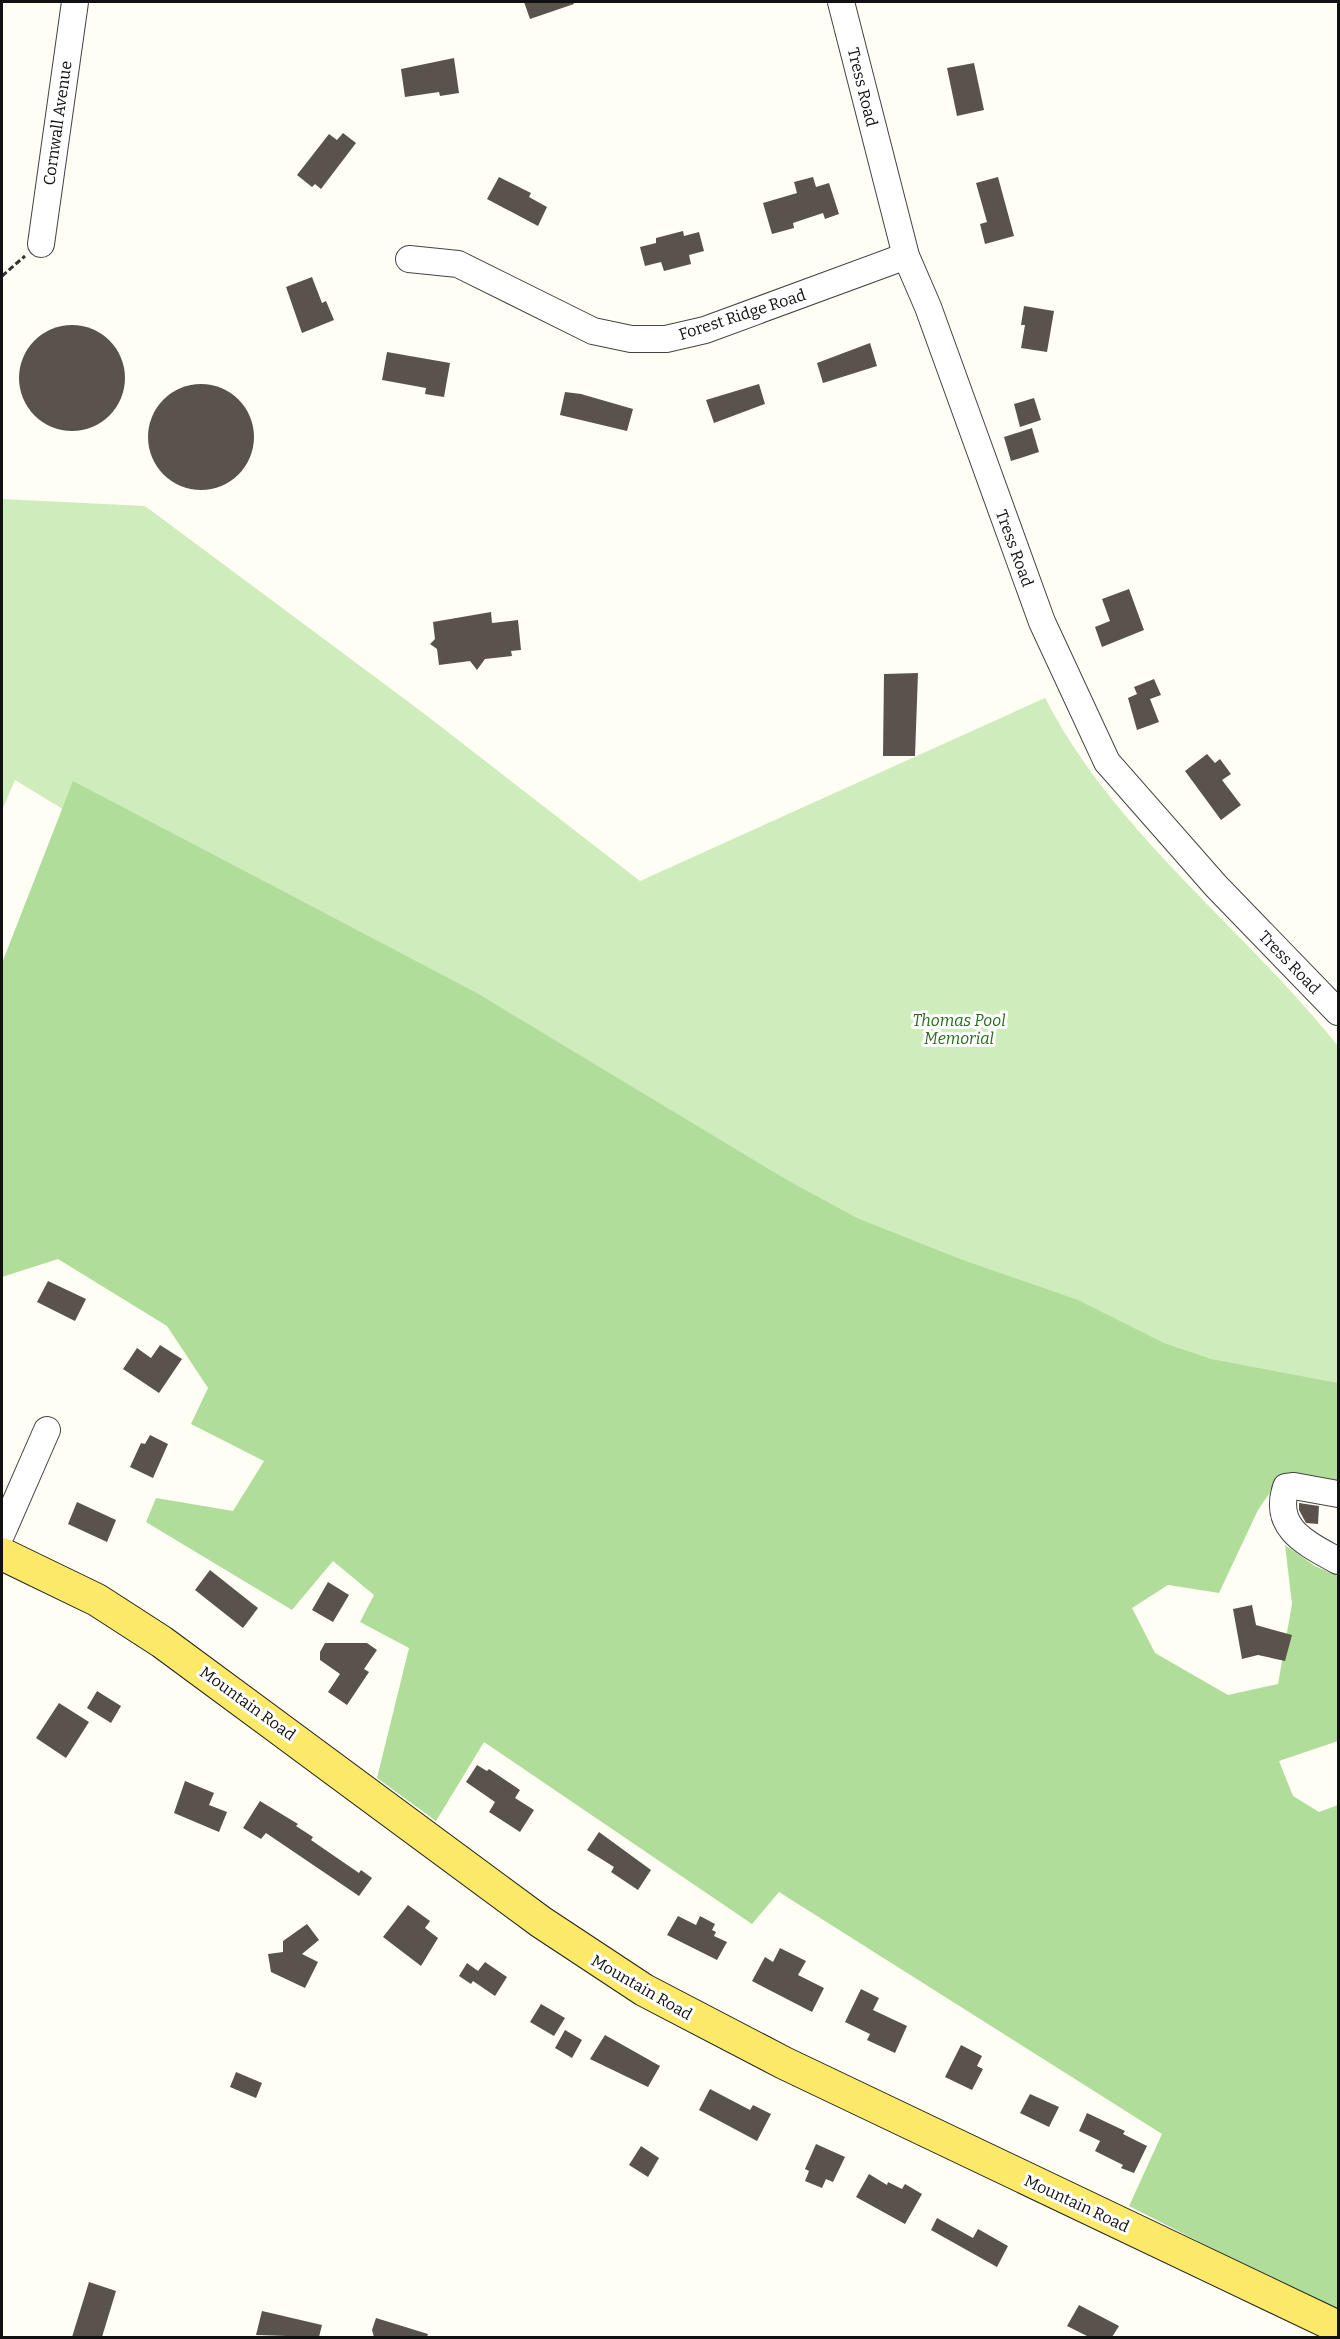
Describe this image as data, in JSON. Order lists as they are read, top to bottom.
{
  "streets": {
    "main road": ["Mountain Road"],
    "street": ["Tress Road", "Cornwall Avenue", "Forest Ridge Road"]
  },
  "crossings": [
    ["Tress Road", "Forest Ridge Road"]
  ],
  "parks": ["Thomas Pool Memorial"]
}
